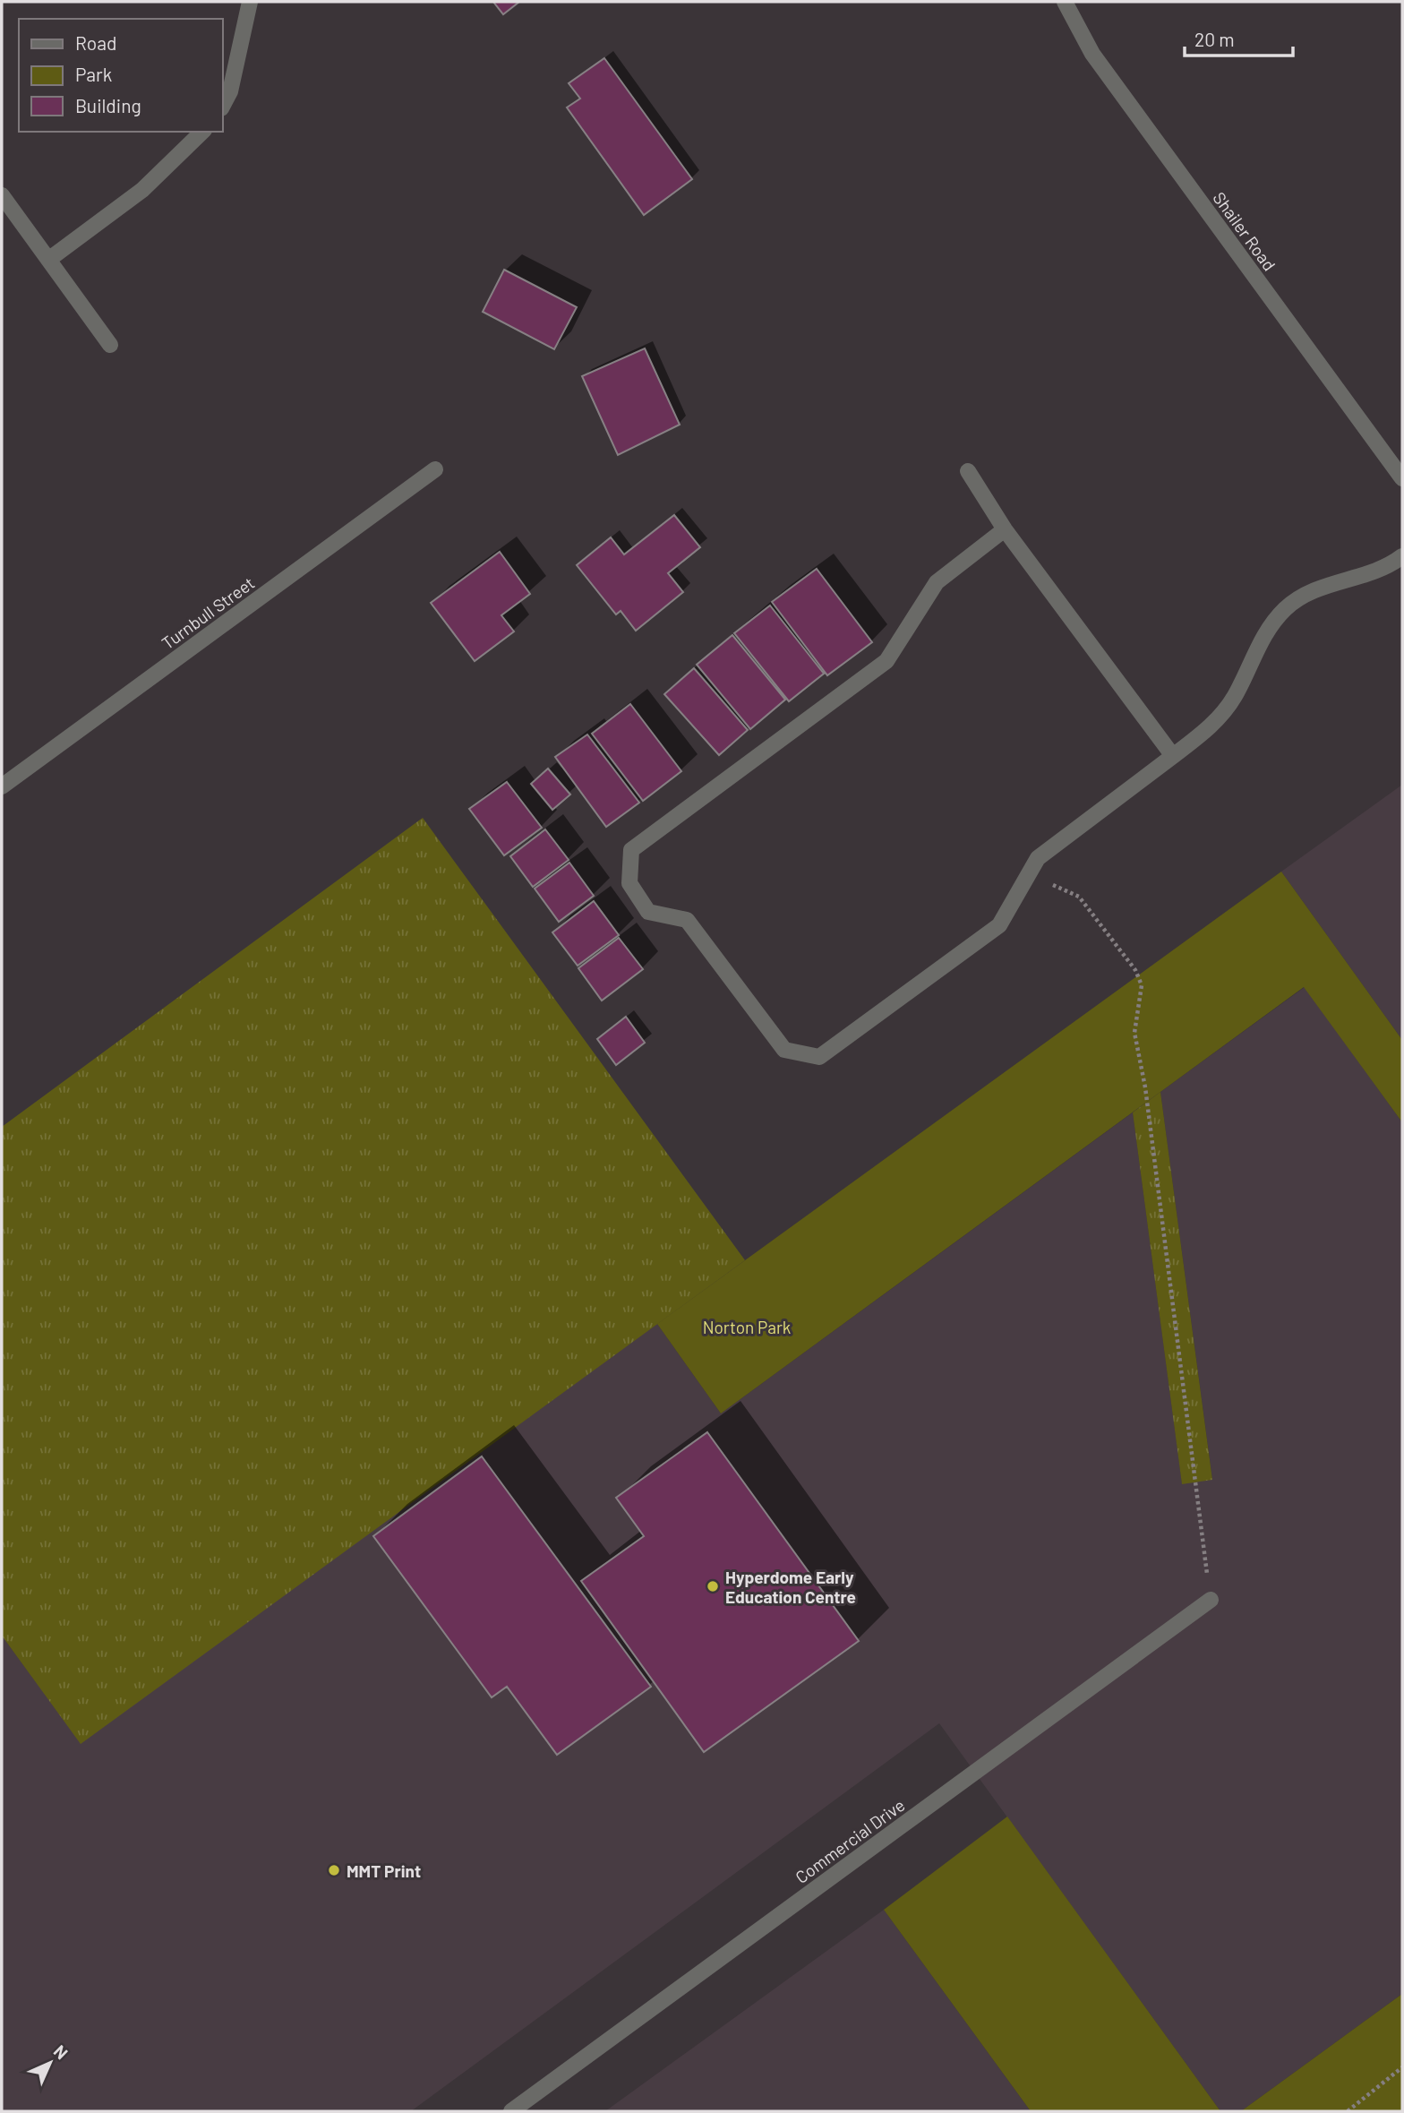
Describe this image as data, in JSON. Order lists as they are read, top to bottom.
{
  "streets": {
    "street": ["Shailer Road", "Turnbull Street", "Commercial Drive"]
  },
  "parks": ["Norton Park"],
  "places": ["Hyperdome Early Education Centre", "MMT Print"],
  "legend": ["Road", "Park", "Building"],
  "scale_bar": "20 m",
  "north": "top right"
}
